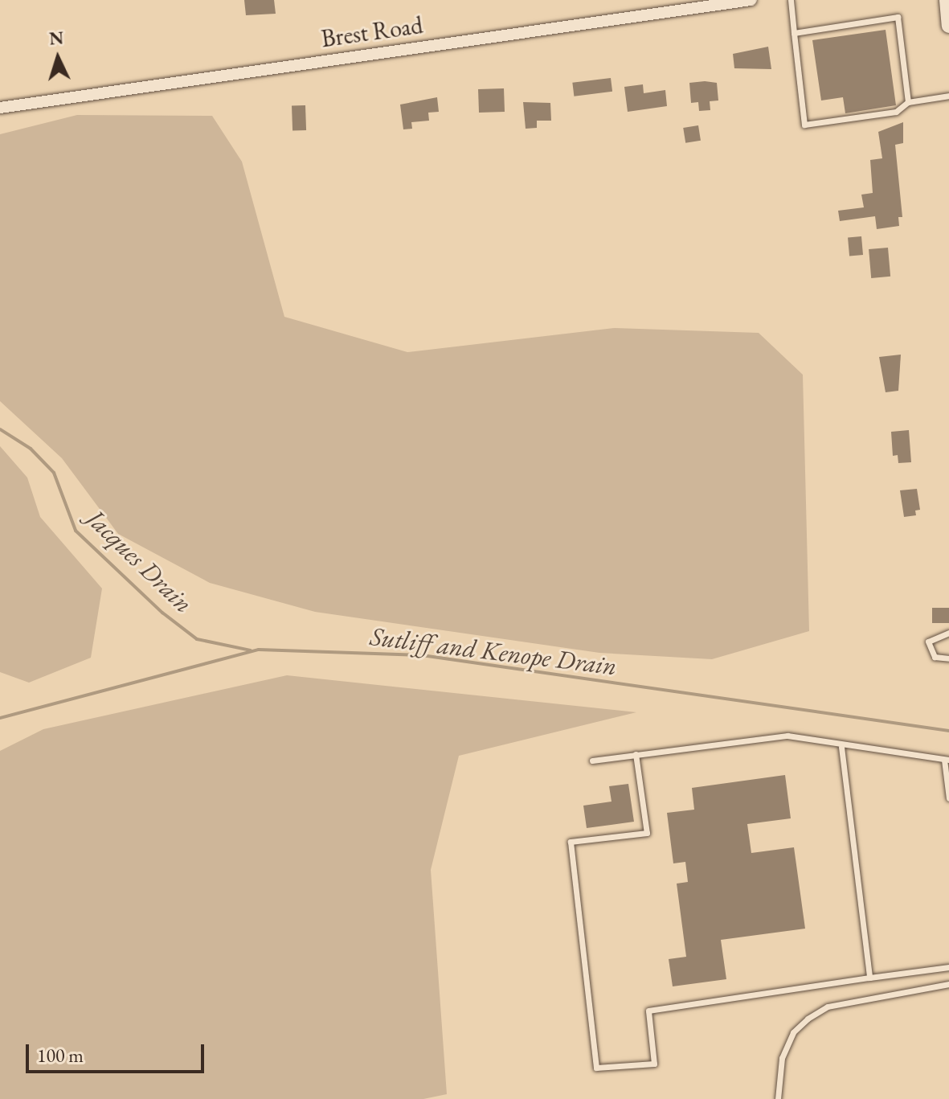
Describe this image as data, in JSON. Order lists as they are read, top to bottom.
{
  "streets": {
    "street": ["Brest Road"]
  },
  "water": ["Jacques Drain", "Sutliff and Kenope Drain"],
  "scale_bar": "100 m",
  "north": "top"
}
